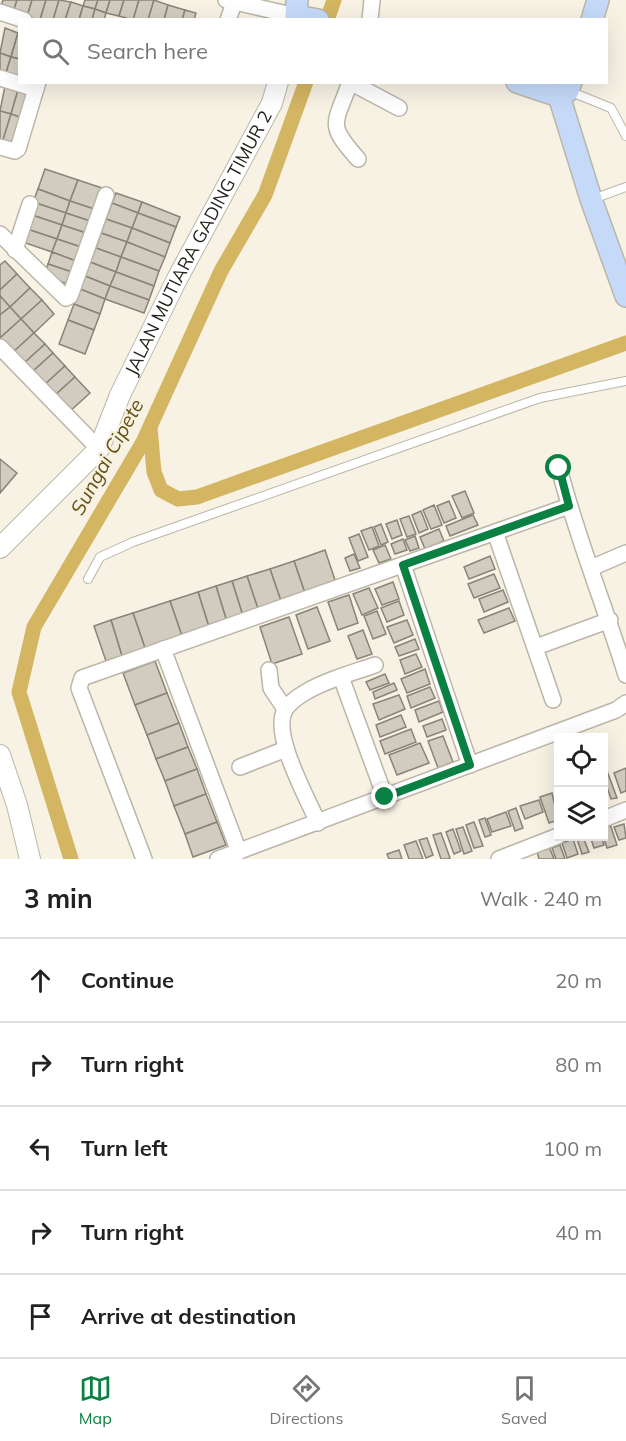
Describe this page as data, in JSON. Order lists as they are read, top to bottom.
{
  "streets": {
    "street": ["JALAN MUTIARA GADING TIMUR 2"]
  },
  "water": ["Sungai Cipete"],
  "page": {
    "search": "Search here",
    "heading": ["3 min", "Walk · 240 m"],
    "list": [
      ["Continue", "20 m"],
      ["Turn right", "80 m"],
      ["Turn left", "100 m"],
      ["Turn right", "40 m"],
      "Arrive at destination"
    ],
    "nav": ["Map", "Directions", "Saved"]
  }
}
